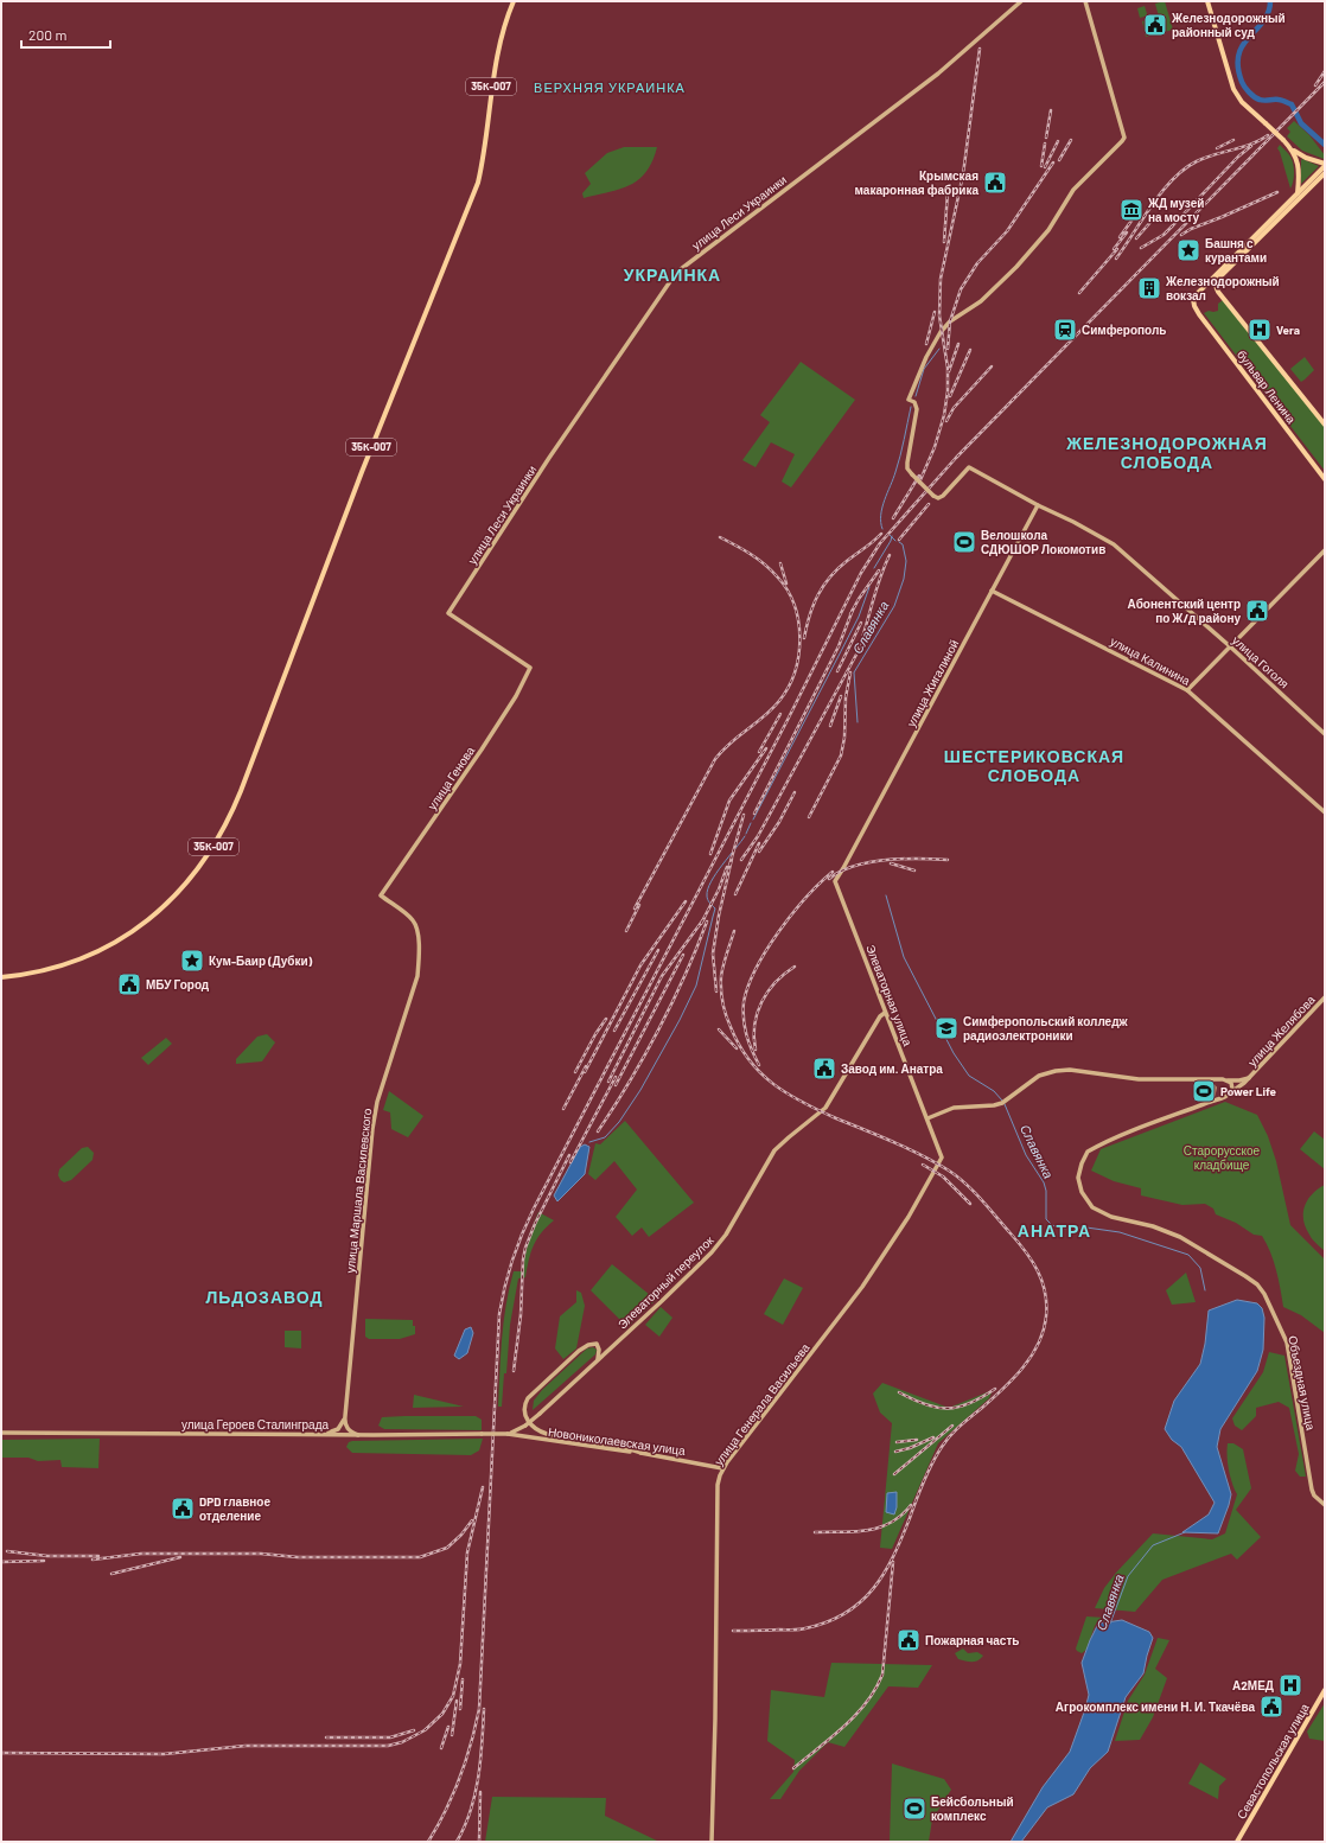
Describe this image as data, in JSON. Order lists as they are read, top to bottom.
{
  "streets": {
    "main road": [
      "35К-007",
      "улица Леси Украинки",
      "бульвар Ленина",
      "улица Калинина",
      "улица Гоголя",
      "улица Жигалиной",
      "улица Генова",
      "Элеваторная улица",
      "улица Желябова",
      "улица Маршала Василевского",
      "Элеваторный переулок",
      "Объездная улица",
      "улица Генерала Васильева",
      "улица Героев Сталинграда",
      "Новониколаевская улица",
      "Севастопольская улица"
    ]
  },
  "crossings": [
    ["улица Леси Украинки", "улица Генова"],
    ["улица Калинина", "улица Жигалиной"],
    ["улица Гоголя", "улица Жигалиной"],
    ["улица Жигалиной", "Элеваторная улица"],
    ["улица Генова", "улица Маршала Василевского"],
    ["Элеваторная улица", "Элеваторный переулок"],
    ["Элеваторная улица", "улица Генерала Васильева"],
    ["улица Желябова", "Объездная улица"],
    ["Элеваторный переулок", "улица Героев Сталинграда"],
    ["Элеваторный переулок", "Новониколаевская улица"],
    ["улица Генерала Васильева", "Новониколаевская улица"],
    ["улица Героев Сталинграда", "Новониколаевская улица"]
  ],
  "districts": [
    "ВЕРХНЯЯ УКРАИНКА",
    "УКРАИНКА",
    "ЖЕЛЕЗНОДОРОЖНАЯ СЛОБОДА",
    "ШЕСТЕРИКОВСКАЯ СЛОБОДА",
    "АНАТРА",
    "ЛЬДОЗАВОД"
  ],
  "water": ["Славянка"],
  "parks": ["Старорусское кладбище"],
  "places": {
    "public building": [
      "Железнодорожный районный суд",
      "Крымская макаронная фабрика",
      "Абонентский центр по Ж/д району",
      "МБУ Город",
      "Завод им. Анатра",
      "DPD главное отделение",
      "Пожарная часть",
      "Агрокомплекс имени Н. И. Ткачёва"
    ],
    "museum": ["ЖД музей на мосту"],
    "place": ["Башня с курантами", "Кум-Баир (Дубки)"],
    "building": ["Железнодорожный вокзал"],
    "station": ["Симферополь"],
    "hospital": ["Vera", "А2МЕД"],
    "sports": ["Велошкола СДЮШОР Локомотив", "Power Life", "Бейсбольный комплекс"],
    "school or university": ["Симферопольский колледж радиоэлектроники"]
  },
  "scale_bar": "200 m"
}
